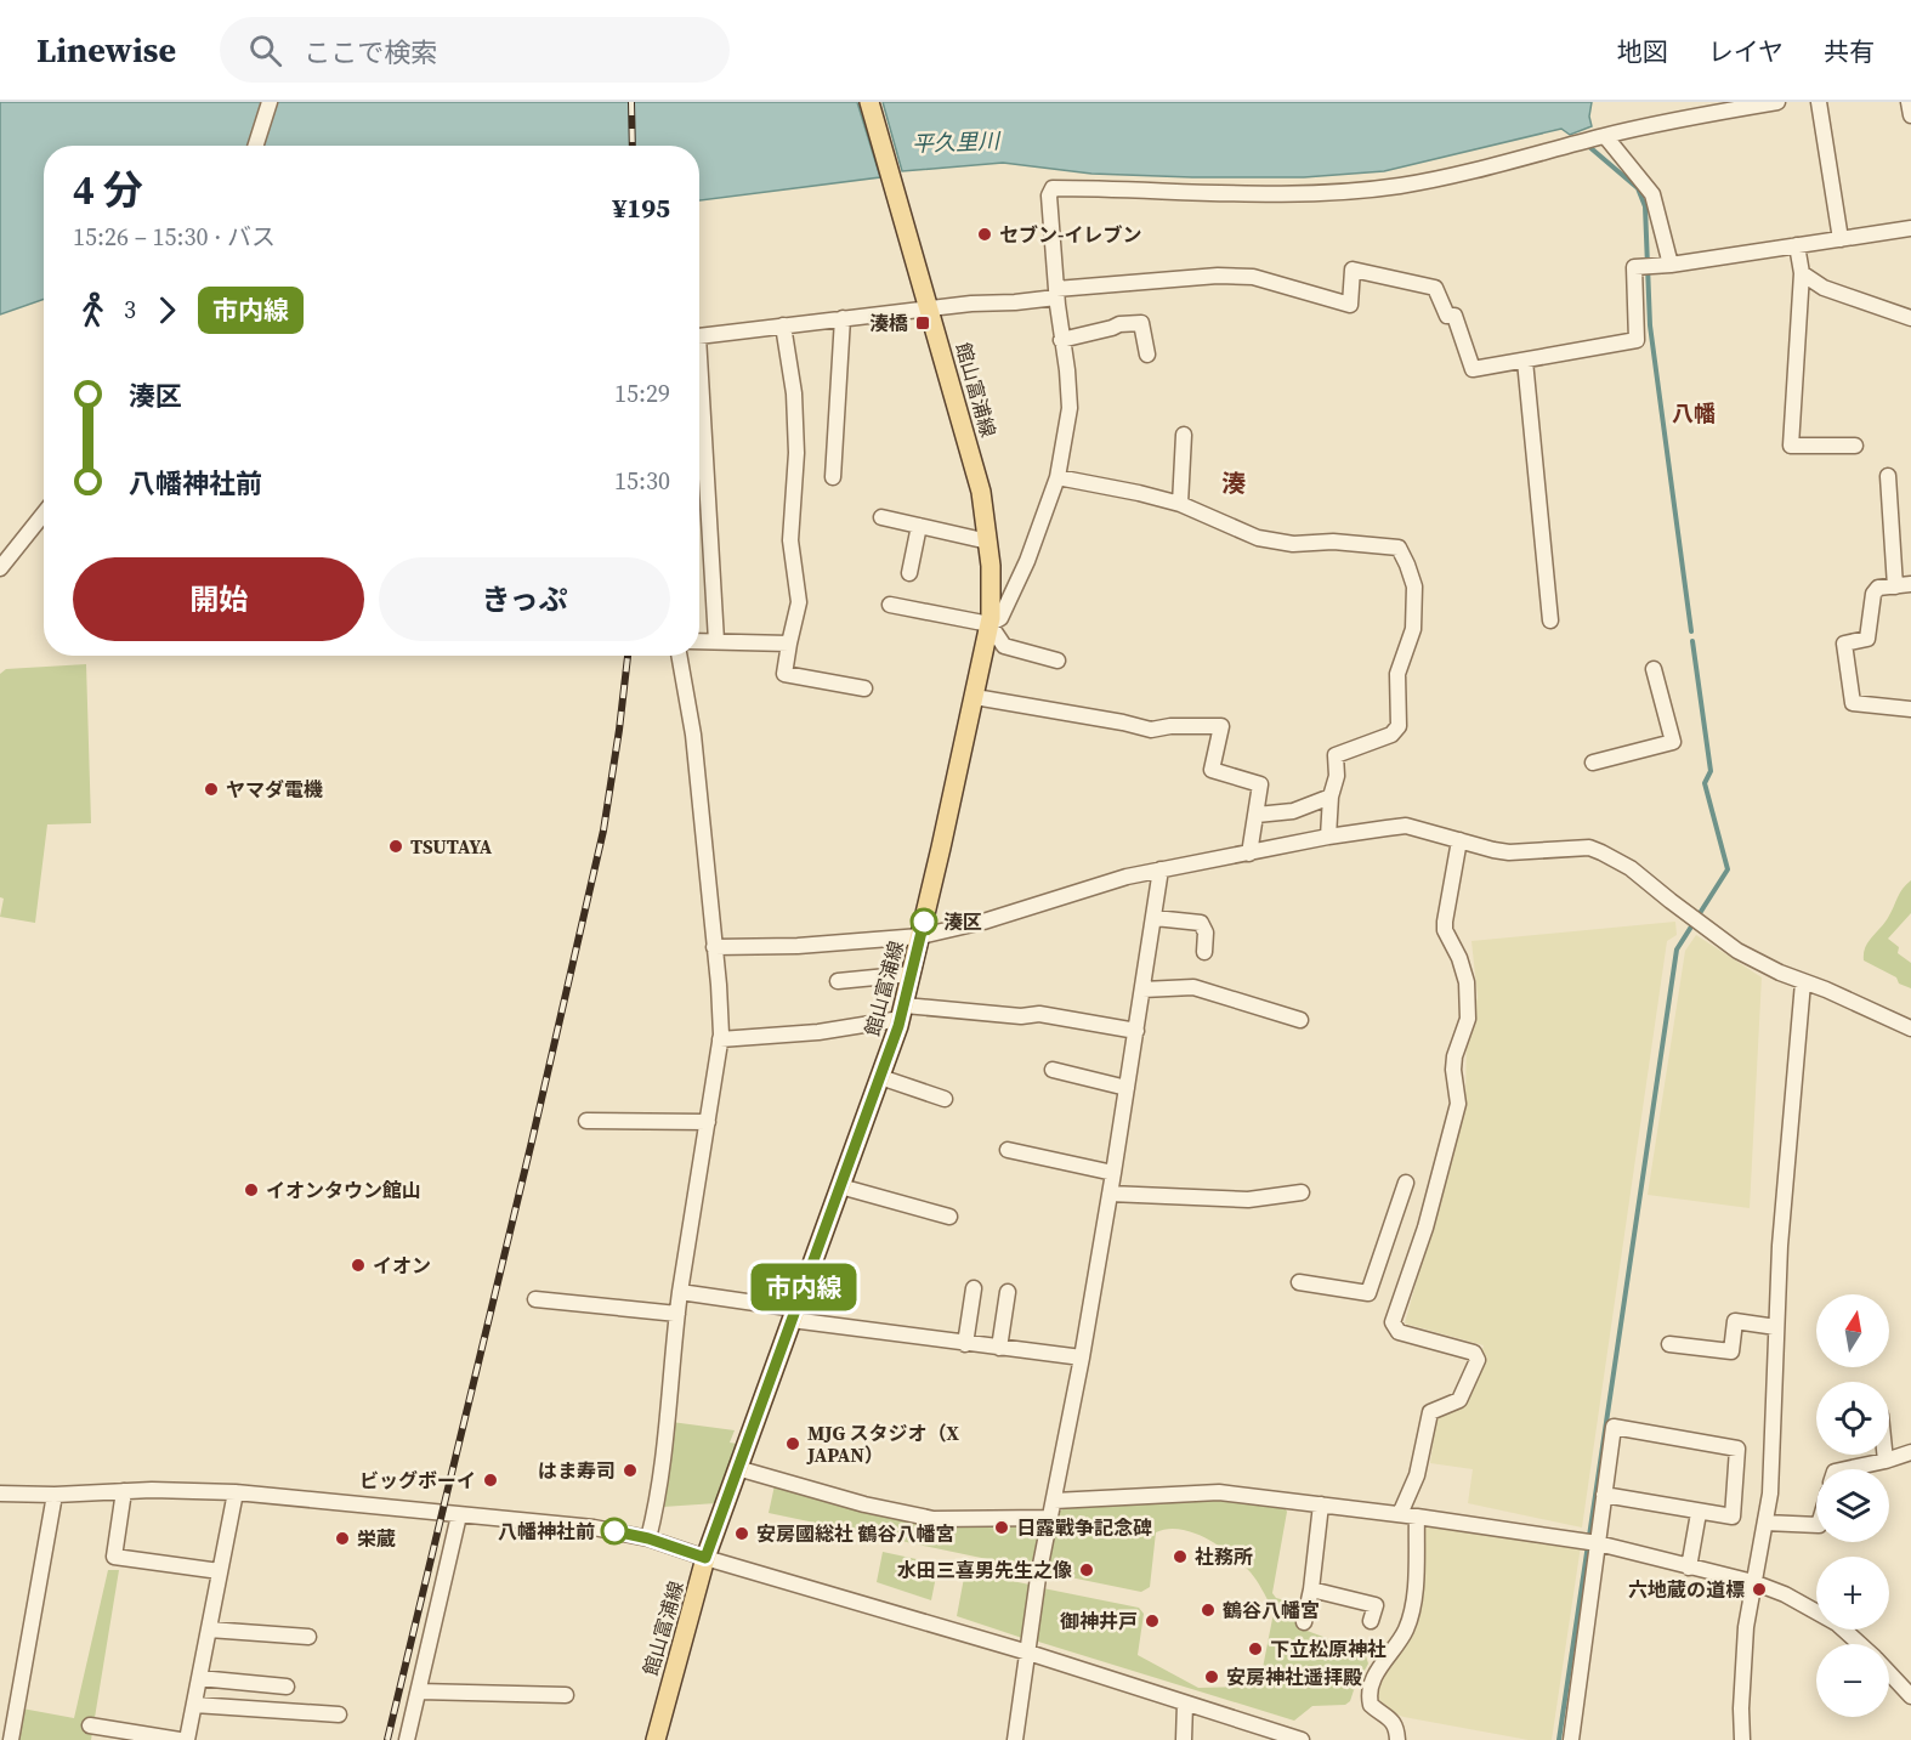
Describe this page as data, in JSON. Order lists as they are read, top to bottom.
{
  "streets": {
    "main road": ["館山富浦線"]
  },
  "districts": ["八幡", "湊"],
  "water": ["平久里川"],
  "places": {
    "other": [
      "セブン-イレブン",
      "ヤマダ電機",
      "TSUTAYA",
      "湊区",
      "イオンタウン館山",
      "イオン",
      "MJG スタジオ（X JAPAN）",
      "はま寿司",
      "ビッグボーイ",
      "日露戰争記念碑",
      "八幡神社前",
      "安房國総社 鶴谷八幡宮",
      "栄蔵",
      "社務所",
      "水田三喜男先生之像",
      "六地蔵の道標",
      "鶴谷八幡宮",
      "御神井戸",
      "下立松原神社",
      "安房神社遥拝殿"
    ],
    "transit": ["湊橋"]
  },
  "lines": ["bus line 市内線"],
  "north": "top",
  "page": {
    "header": "Linewise",
    "search": "ここで検索",
    "nav": ["地図", "レイヤ", "共有"],
    "on_map": "市内線",
    "heading": ["4 分", "15:26 – 15:30 · バス", "¥195"],
    "legs": ["3", "市内線"],
    "list": [
      {
        "name": "湊区",
        "value": "15:29"
      },
      {
        "name": "八幡神社前",
        "value": "15:30"
      }
    ],
    "buttons": ["開始", "きっぷ"],
    "map_buttons": ["+", "−"]
  }
}
